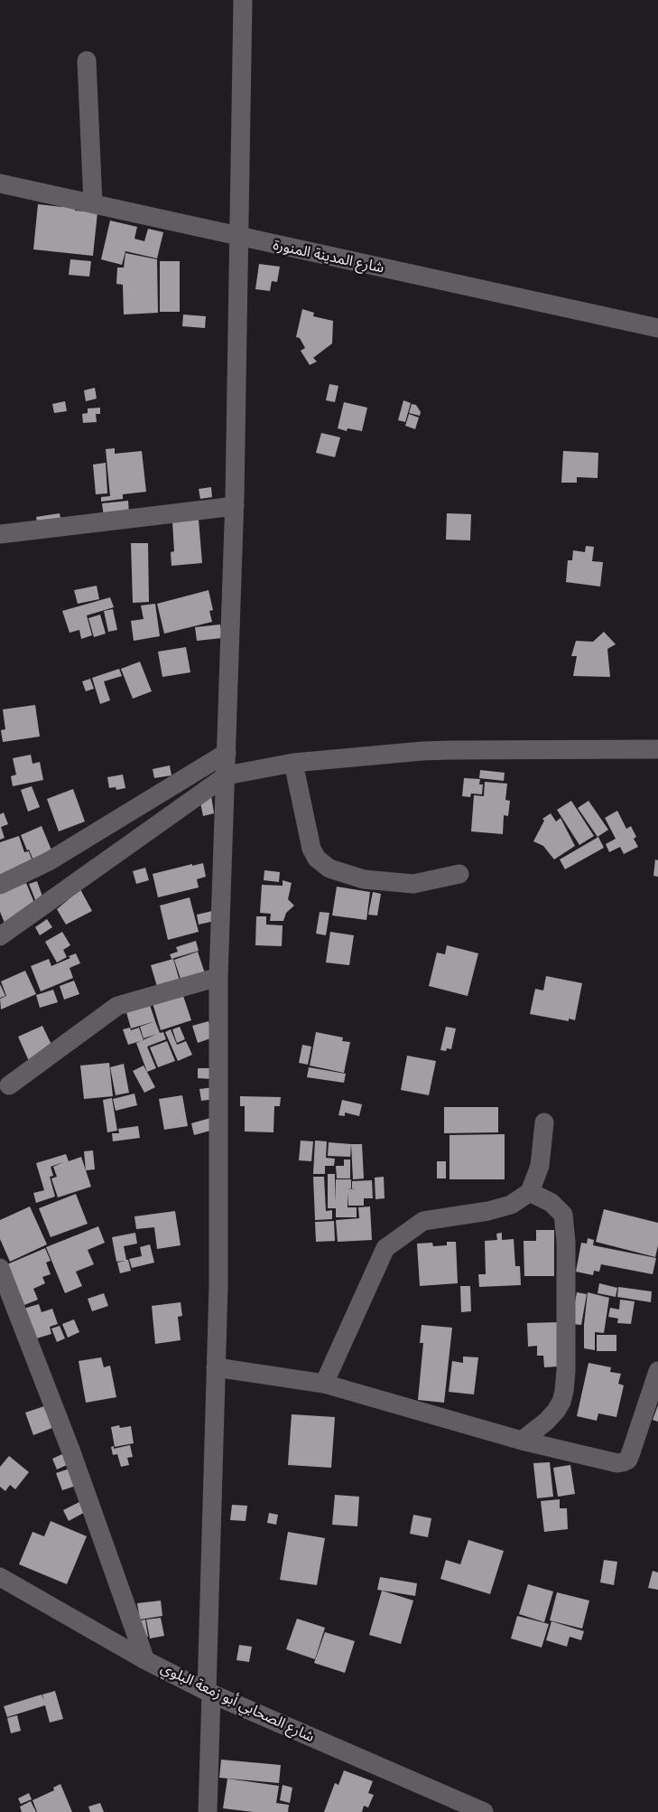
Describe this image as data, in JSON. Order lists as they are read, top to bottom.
{
  "streets": {
    "street": ["شارع المدينة المنورة", "شارع الصحابي أبو زمعة البلوي"]
  }
}
